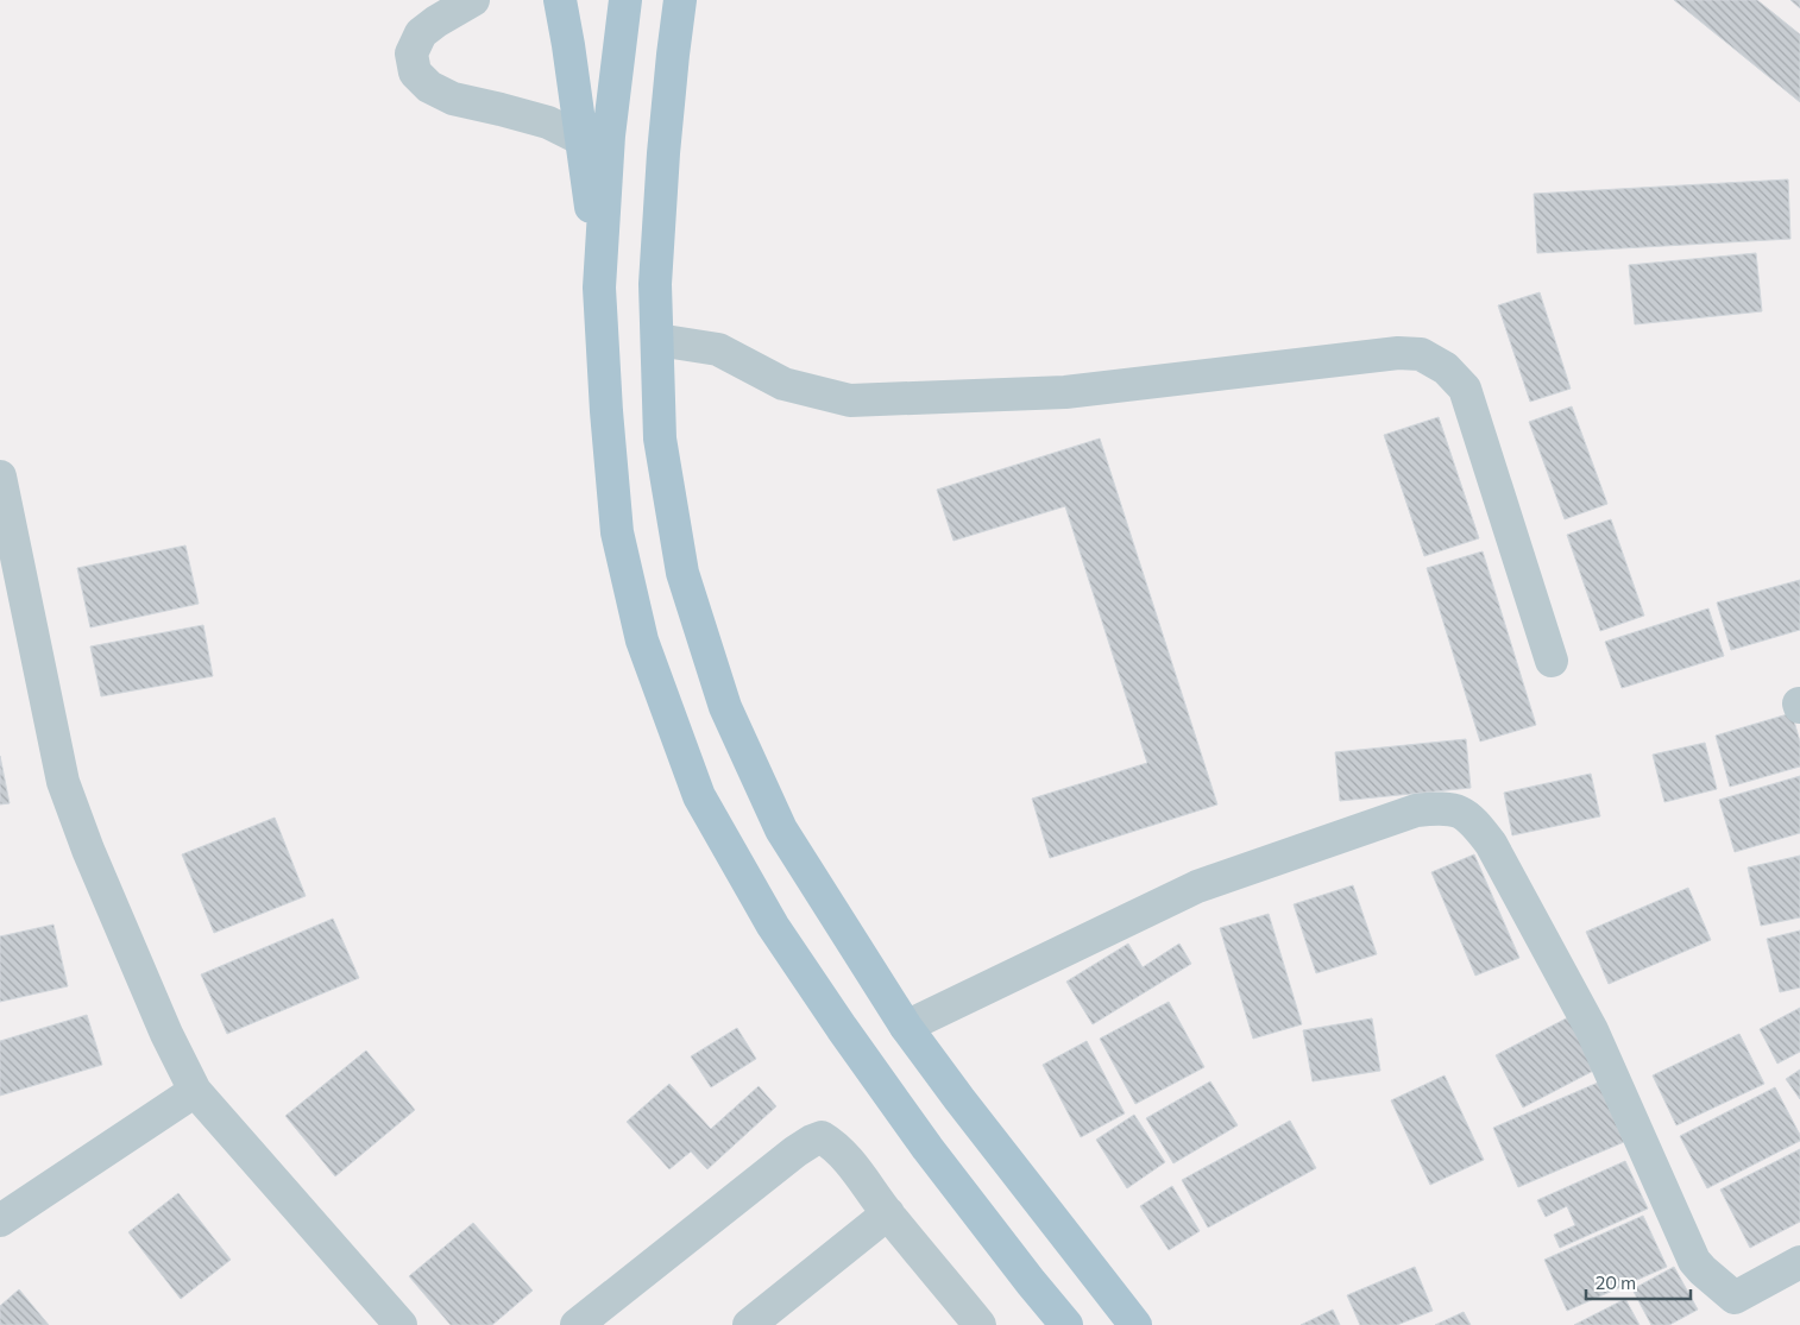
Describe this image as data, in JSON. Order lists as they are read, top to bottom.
{
  "scale_bar": "20 m"
}
